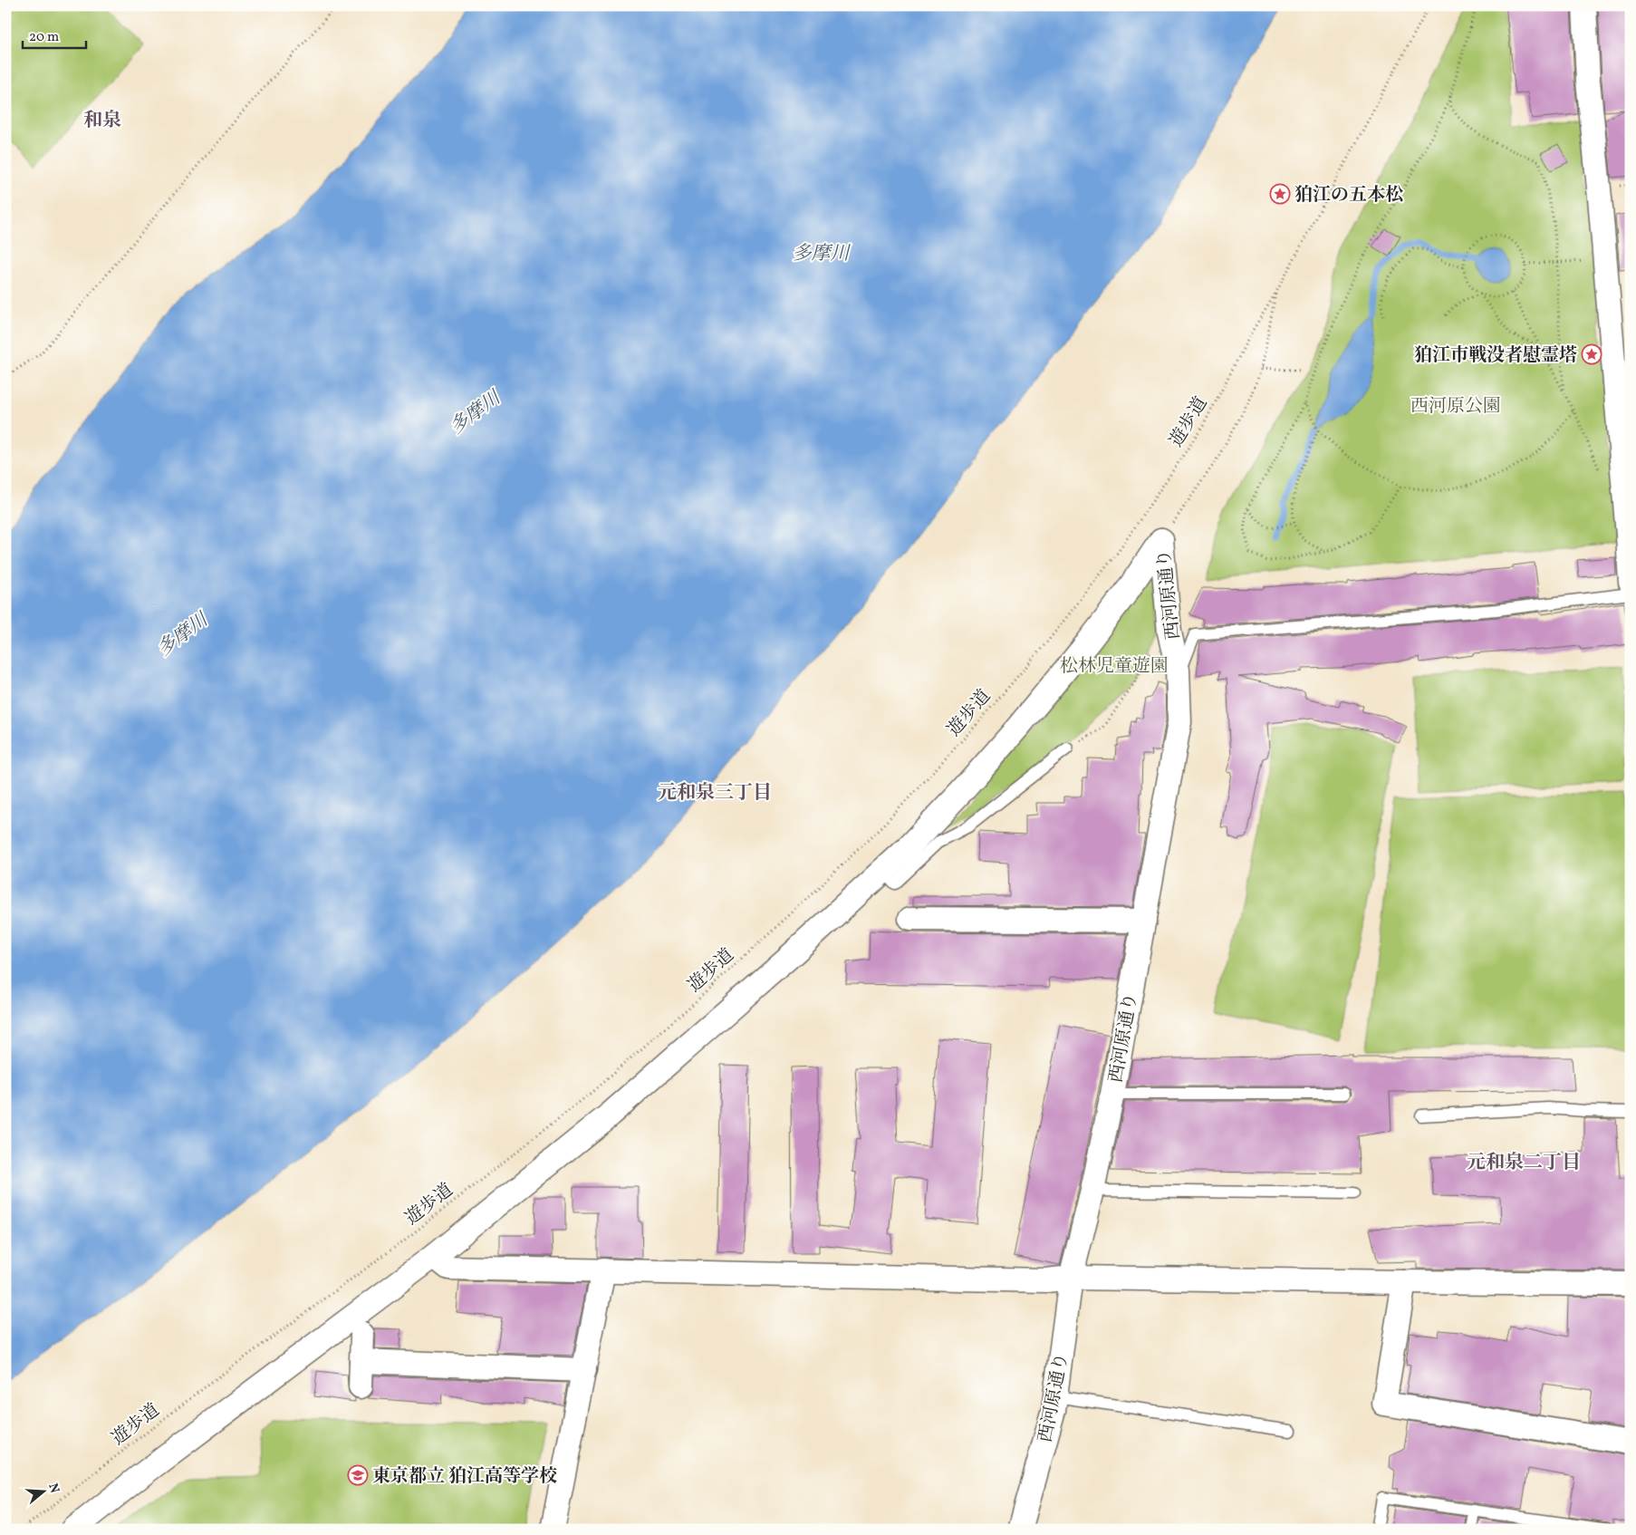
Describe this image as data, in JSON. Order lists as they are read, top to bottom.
{
  "streets": {
    "street": ["西河原通り"],
    "path": ["遊歩道"]
  },
  "districts": ["和泉", "元和泉三丁目", "元和泉二丁目"],
  "water": ["多摩川"],
  "parks": ["西河原公園", "松林児童遊園"],
  "places": {
    "place": ["狛江の五本松", "狛江市戦没者慰霊塔"],
    "school or university": ["東京都立 狛江高等学校"]
  },
  "scale_bar": "20 m",
  "north": "right"
}
